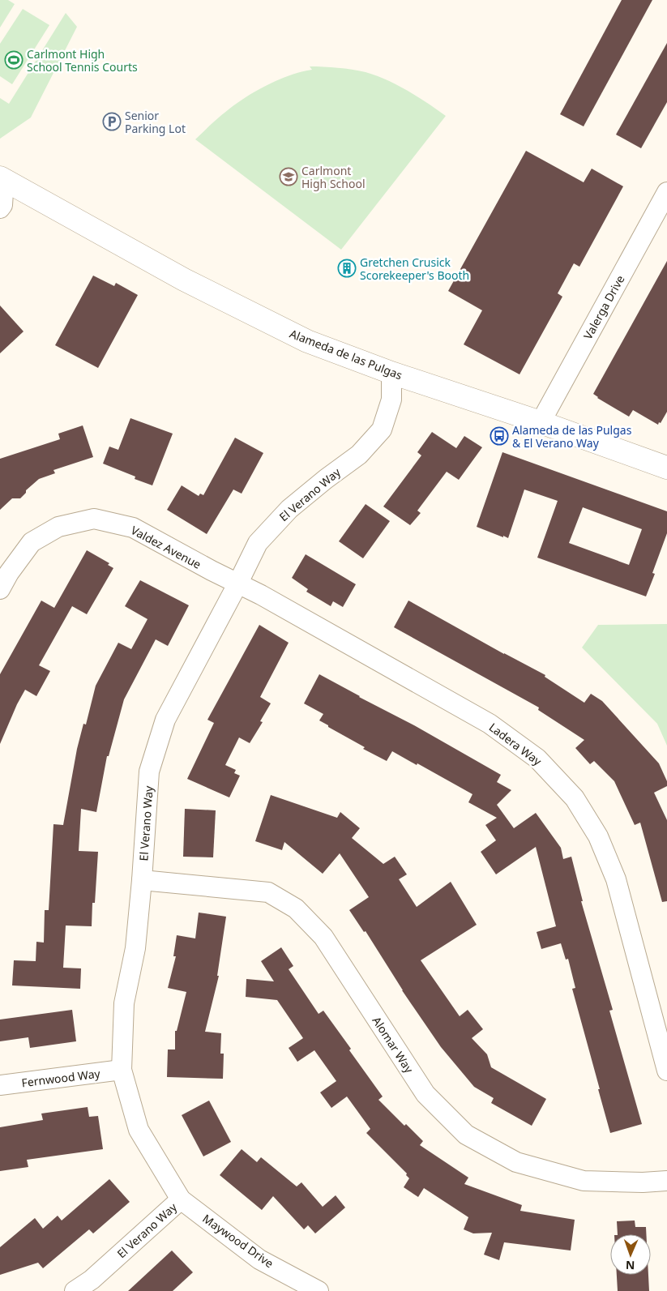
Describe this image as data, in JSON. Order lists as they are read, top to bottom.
{
  "streets": {
    "main road": ["Alameda de las Pulgas"],
    "street": [
      "Valerga Drive",
      "El Verano Way",
      "Valdez Avenue",
      "Ladera Way",
      "Alomar Way",
      "Fernwood Way",
      "Maywood Drive"
    ]
  },
  "crossings": [
    ["Valerga Drive", "Alameda de las Pulgas"],
    ["Alameda de las Pulgas", "El Verano Way"],
    ["El Verano Way", "Valdez Avenue"],
    ["El Verano Way", "Ladera Way"],
    ["El Verano Way", "Alomar Way"],
    ["El Verano Way", "Fernwood Way"],
    ["El Verano Way", "Maywood Drive"],
    ["Valdez Avenue", "Ladera Way"]
  ],
  "places": {
    "sports": ["Carlmont High School Tennis Courts"],
    "parking": ["Senior Parking Lot"],
    "school or university": ["Carlmont High School"],
    "building": ["Gretchen Crusick Scorekeeper's Booth"],
    "bus stop": ["Alameda de las Pulgas & El Verano Way"]
  },
  "north": "bottom"
}
